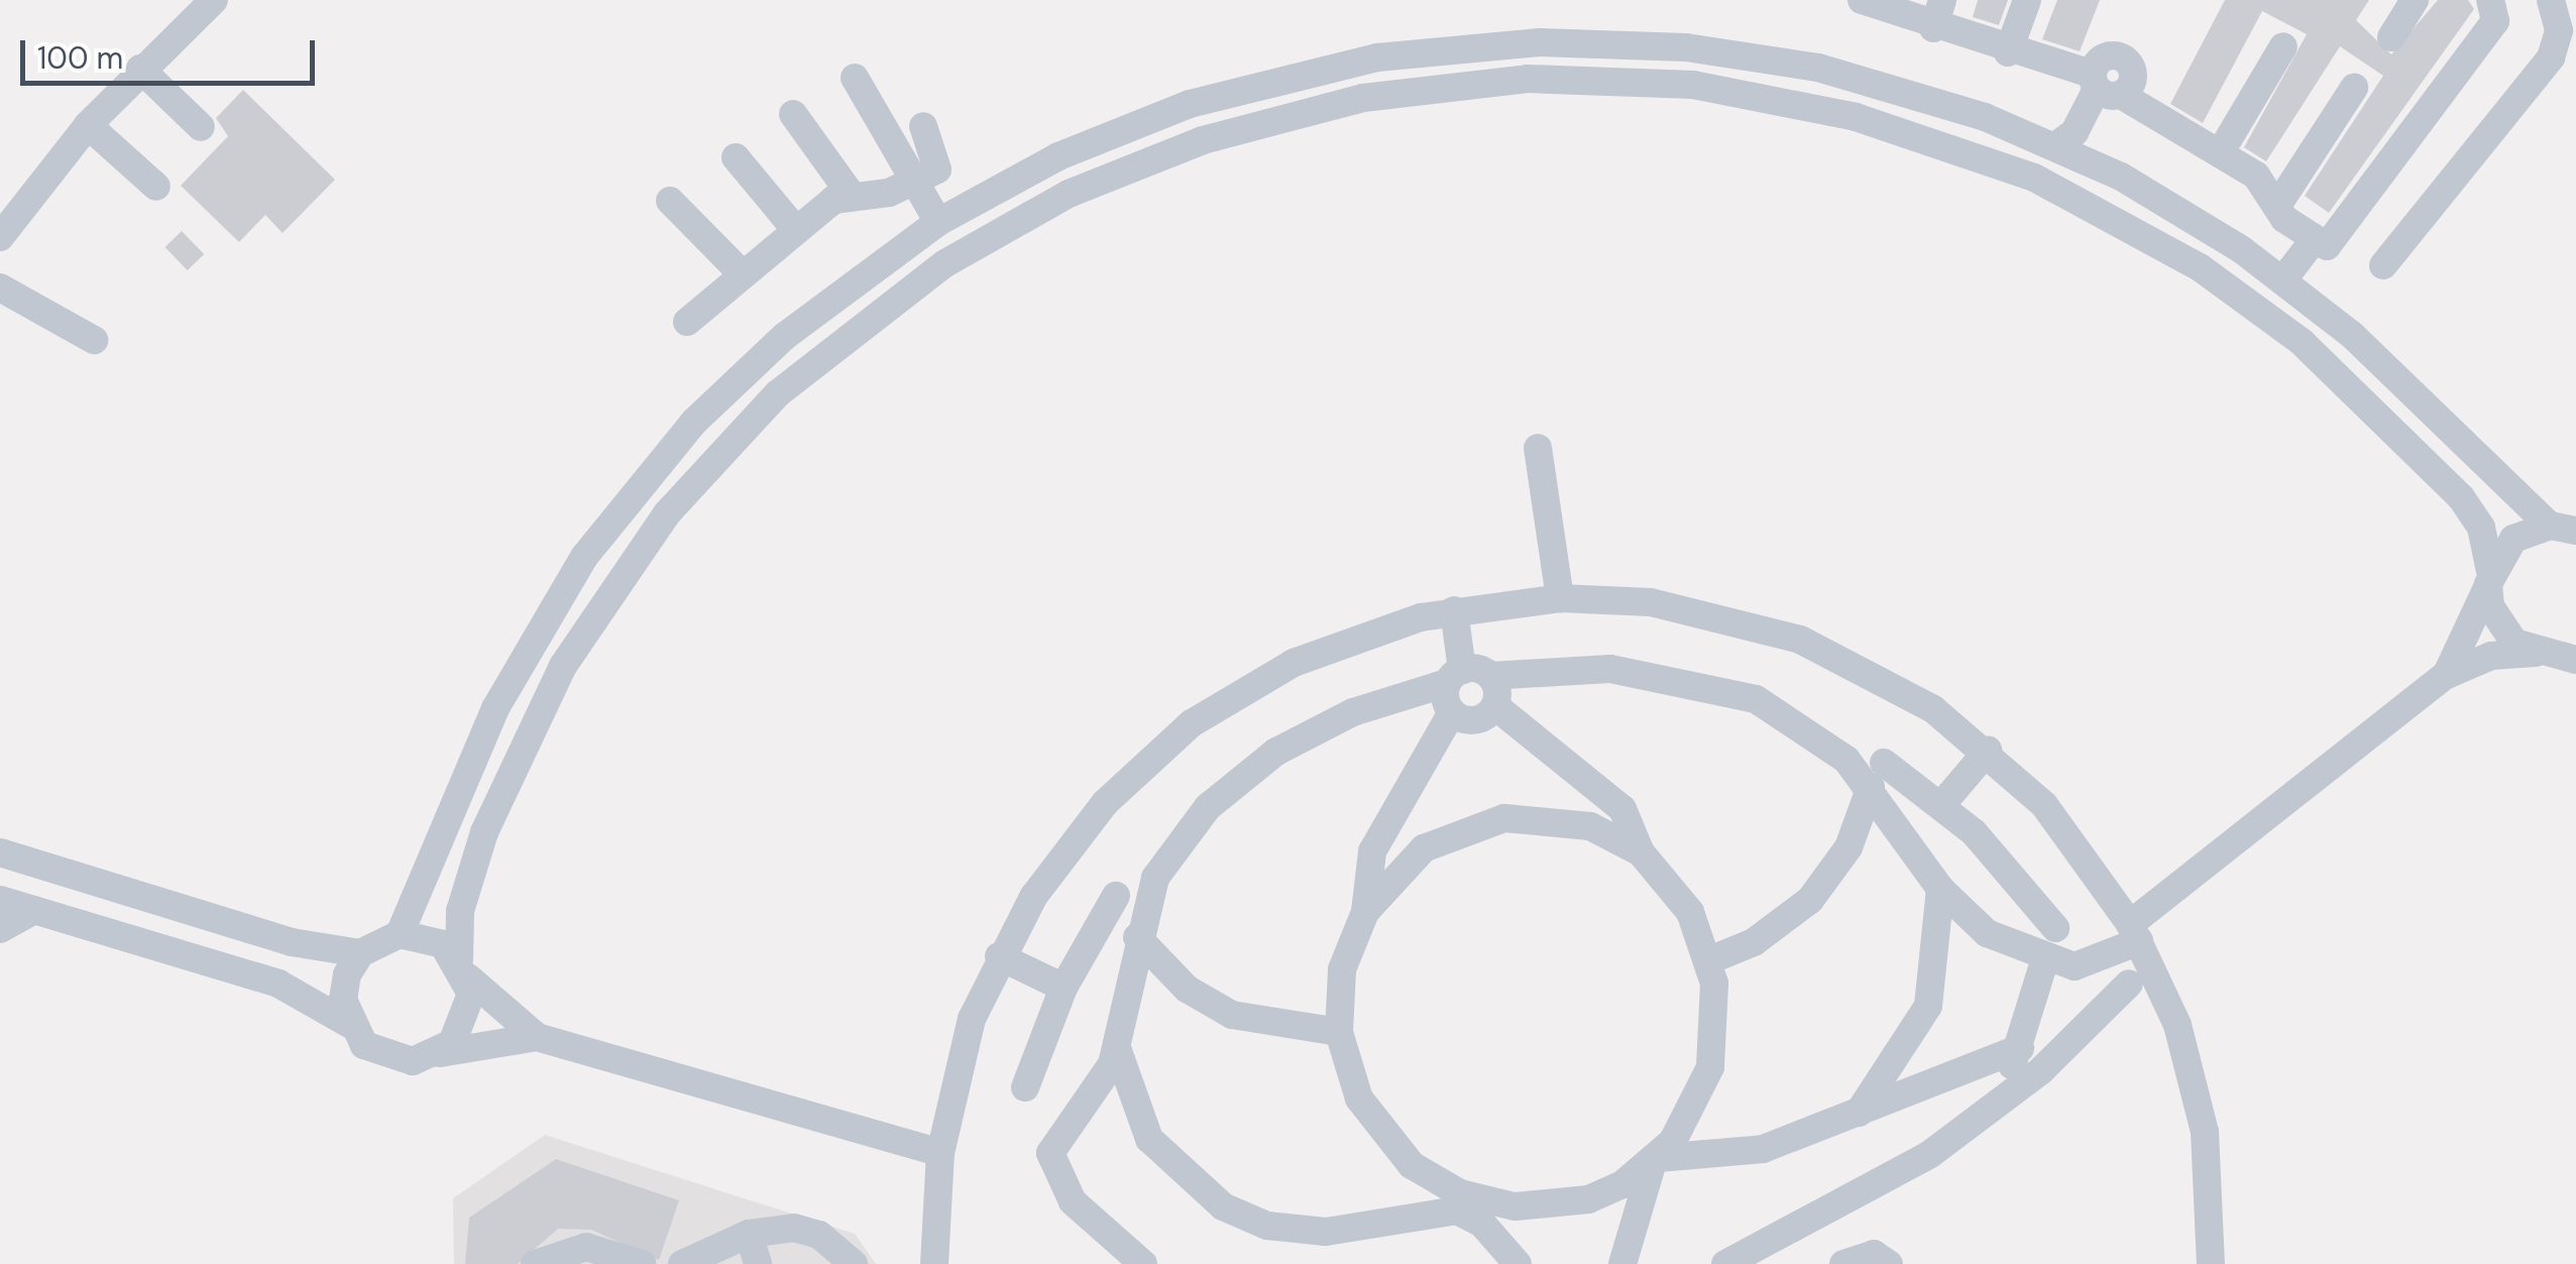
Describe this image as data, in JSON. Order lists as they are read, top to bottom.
{
  "scale_bar": "100 m"
}
